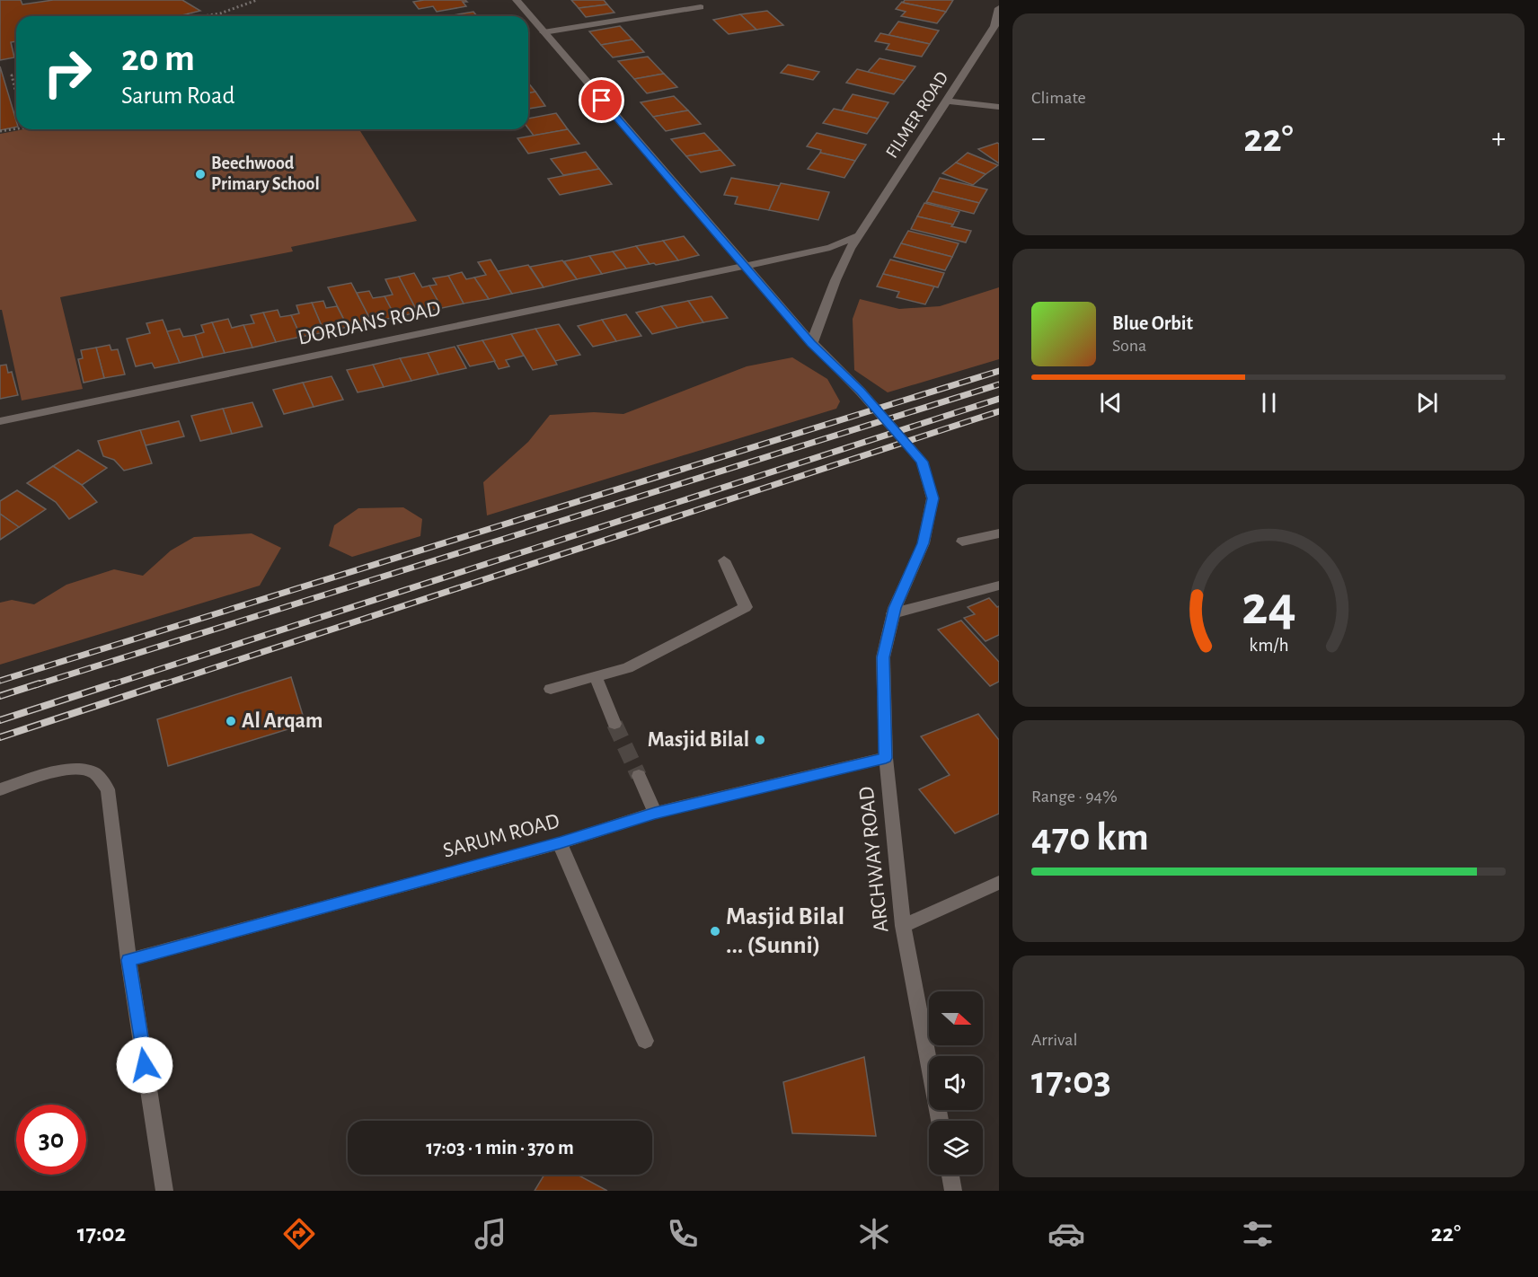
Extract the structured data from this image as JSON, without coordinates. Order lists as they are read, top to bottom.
{
  "streets": {
    "street": [
      "FILMER ROAD",
      "DORDANS ROAD",
      "SARUM ROAD",
      "ARCHWAY ROAD"
    ]
  },
  "crossings": [
    ["FILMER ROAD", "DORDANS ROAD"],
    ["FILMER ROAD", "ARCHWAY ROAD"],
    ["DORDANS ROAD", "ARCHWAY ROAD"],
    ["SARUM ROAD", "ARCHWAY ROAD"]
  ],
  "places": [
    "Beechwood Primary School",
    "Al Arqam",
    "Masjid Bilal",
    "Masjid Bilal ... (Sunni)"
  ],
  "north": "right",
  "page": {
    "tile": [
      "Climate",
      ["Range · 94%", "470 km"],
      ["Arrival", "17:03"]
    ],
    "turn": ["20 m", "Sarum Road"],
    "heat": ["−", "22°", "+"],
    "song": ["Blue Orbit", "Sona"],
    "limit": "30",
    "trip": "17:03 · 1 min · 370 m",
    "tabs": ["17:02", "22°"],
    "gauge": ["24", "km/h"]
  }
}
